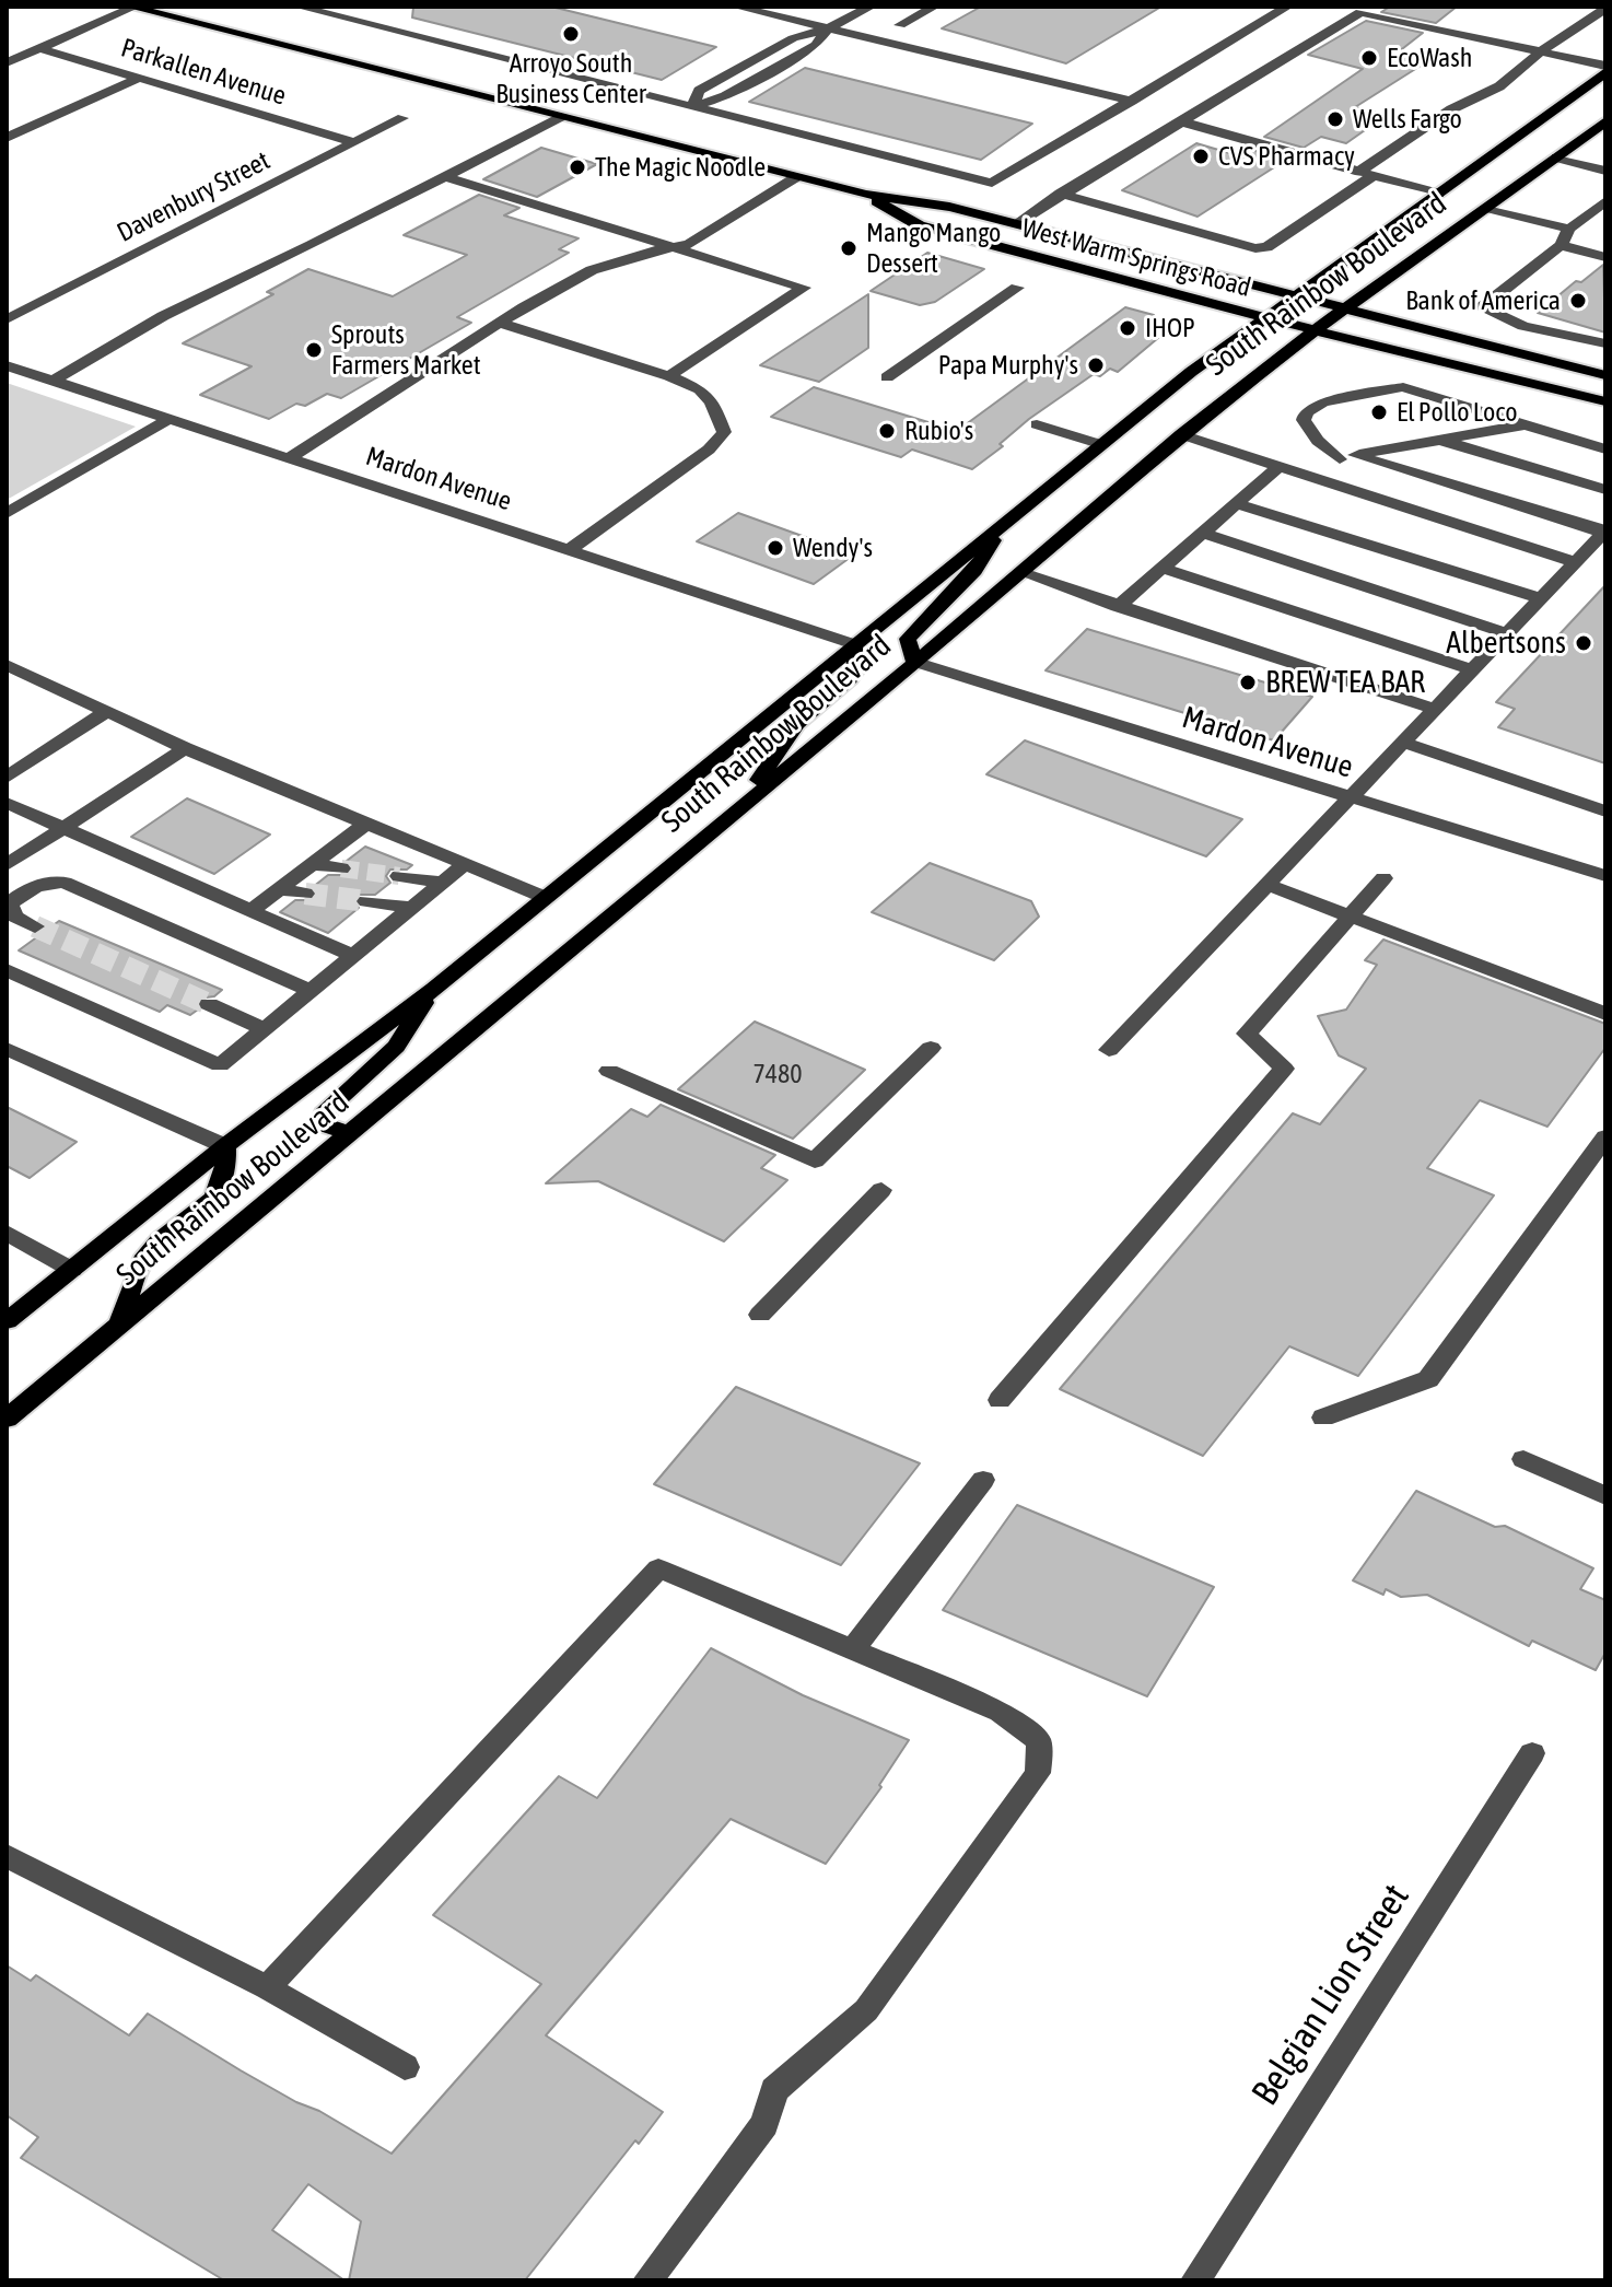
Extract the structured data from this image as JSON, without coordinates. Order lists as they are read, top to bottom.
{
  "streets": {
    "main road": ["West Warm Springs Road", "South Rainbow Boulevard"],
    "street": [
      "Parkallen Avenue",
      "Davenbury Street",
      "Mardon Avenue",
      "Belgian Lion Street"
    ]
  },
  "crossings": [
    ["Parkallen Avenue", "Davenbury Street"],
    ["West Warm Springs Road", "South Rainbow Boulevard"],
    ["South Rainbow Boulevard", "Mardon Avenue"]
  ],
  "places": [
    "Arroyo South Business Center",
    "EcoWash",
    "Wells Fargo",
    "CVS Pharmacy",
    "The Magic Noodle",
    "Mango Mango Dessert",
    "Bank of America",
    "IHOP",
    "Sprouts Farmers Market",
    "Papa Murphy's",
    "El Pollo Loco",
    "Rubio's",
    "Wendy's",
    "Albertsons",
    "BREW TEA BAR"
  ],
  "house_numbers": ["7480"]
}
